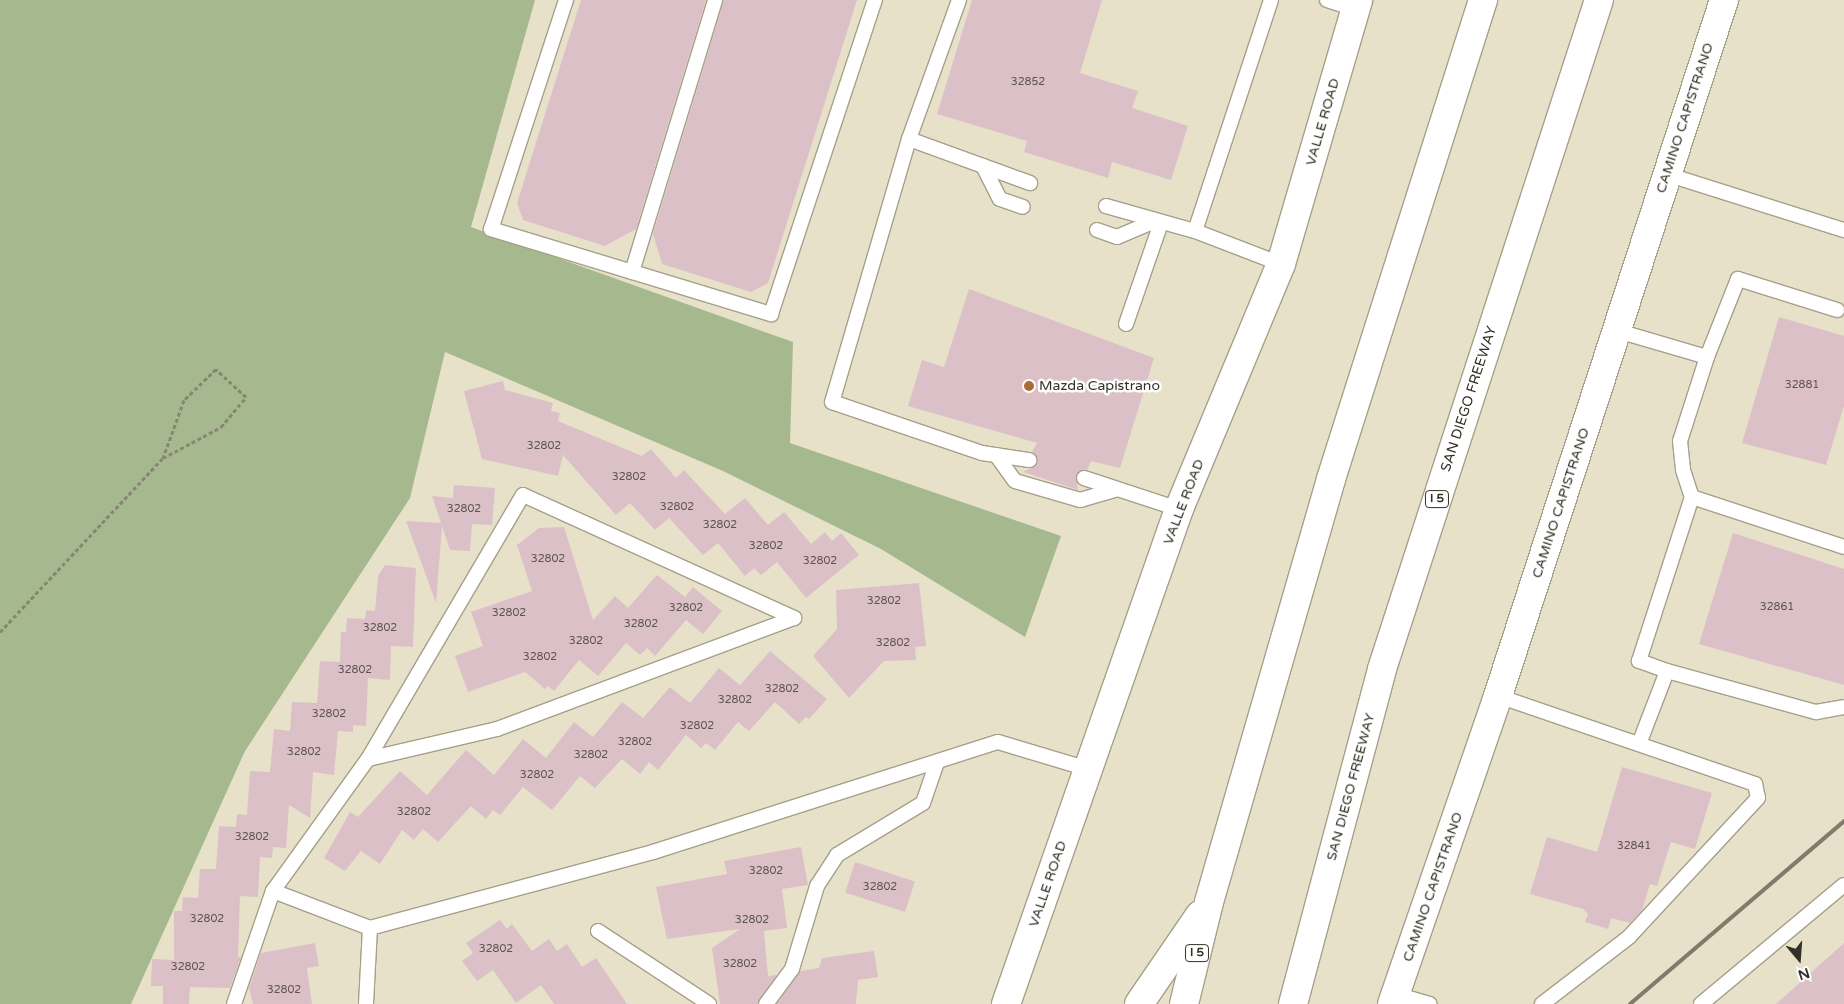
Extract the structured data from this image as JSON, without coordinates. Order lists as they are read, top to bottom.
{
  "streets": {
    "main road": [
      "CAMINO CAPISTRANO",
      "VALLE ROAD",
      "SAN DIEGO FREEWAY",
      "I 5"
    ]
  },
  "places": ["Mazda Capistrano"],
  "house_numbers": [
    "32852",
    "32881",
    "32802",
    "32802",
    "32802",
    "32802",
    "32802",
    "32802",
    "32802",
    "32802",
    "32802",
    "32861",
    "32802",
    "32802",
    "32802",
    "32802",
    "32802",
    "32802",
    "32802",
    "32802",
    "32802",
    "32802",
    "32802",
    "32802",
    "32802",
    "32802",
    "32802",
    "32802",
    "32802",
    "32802",
    "32841",
    "32802",
    "32802",
    "32802",
    "32802",
    "32802",
    "32802",
    "32802",
    "32802"
  ],
  "north": "bottom"
}
